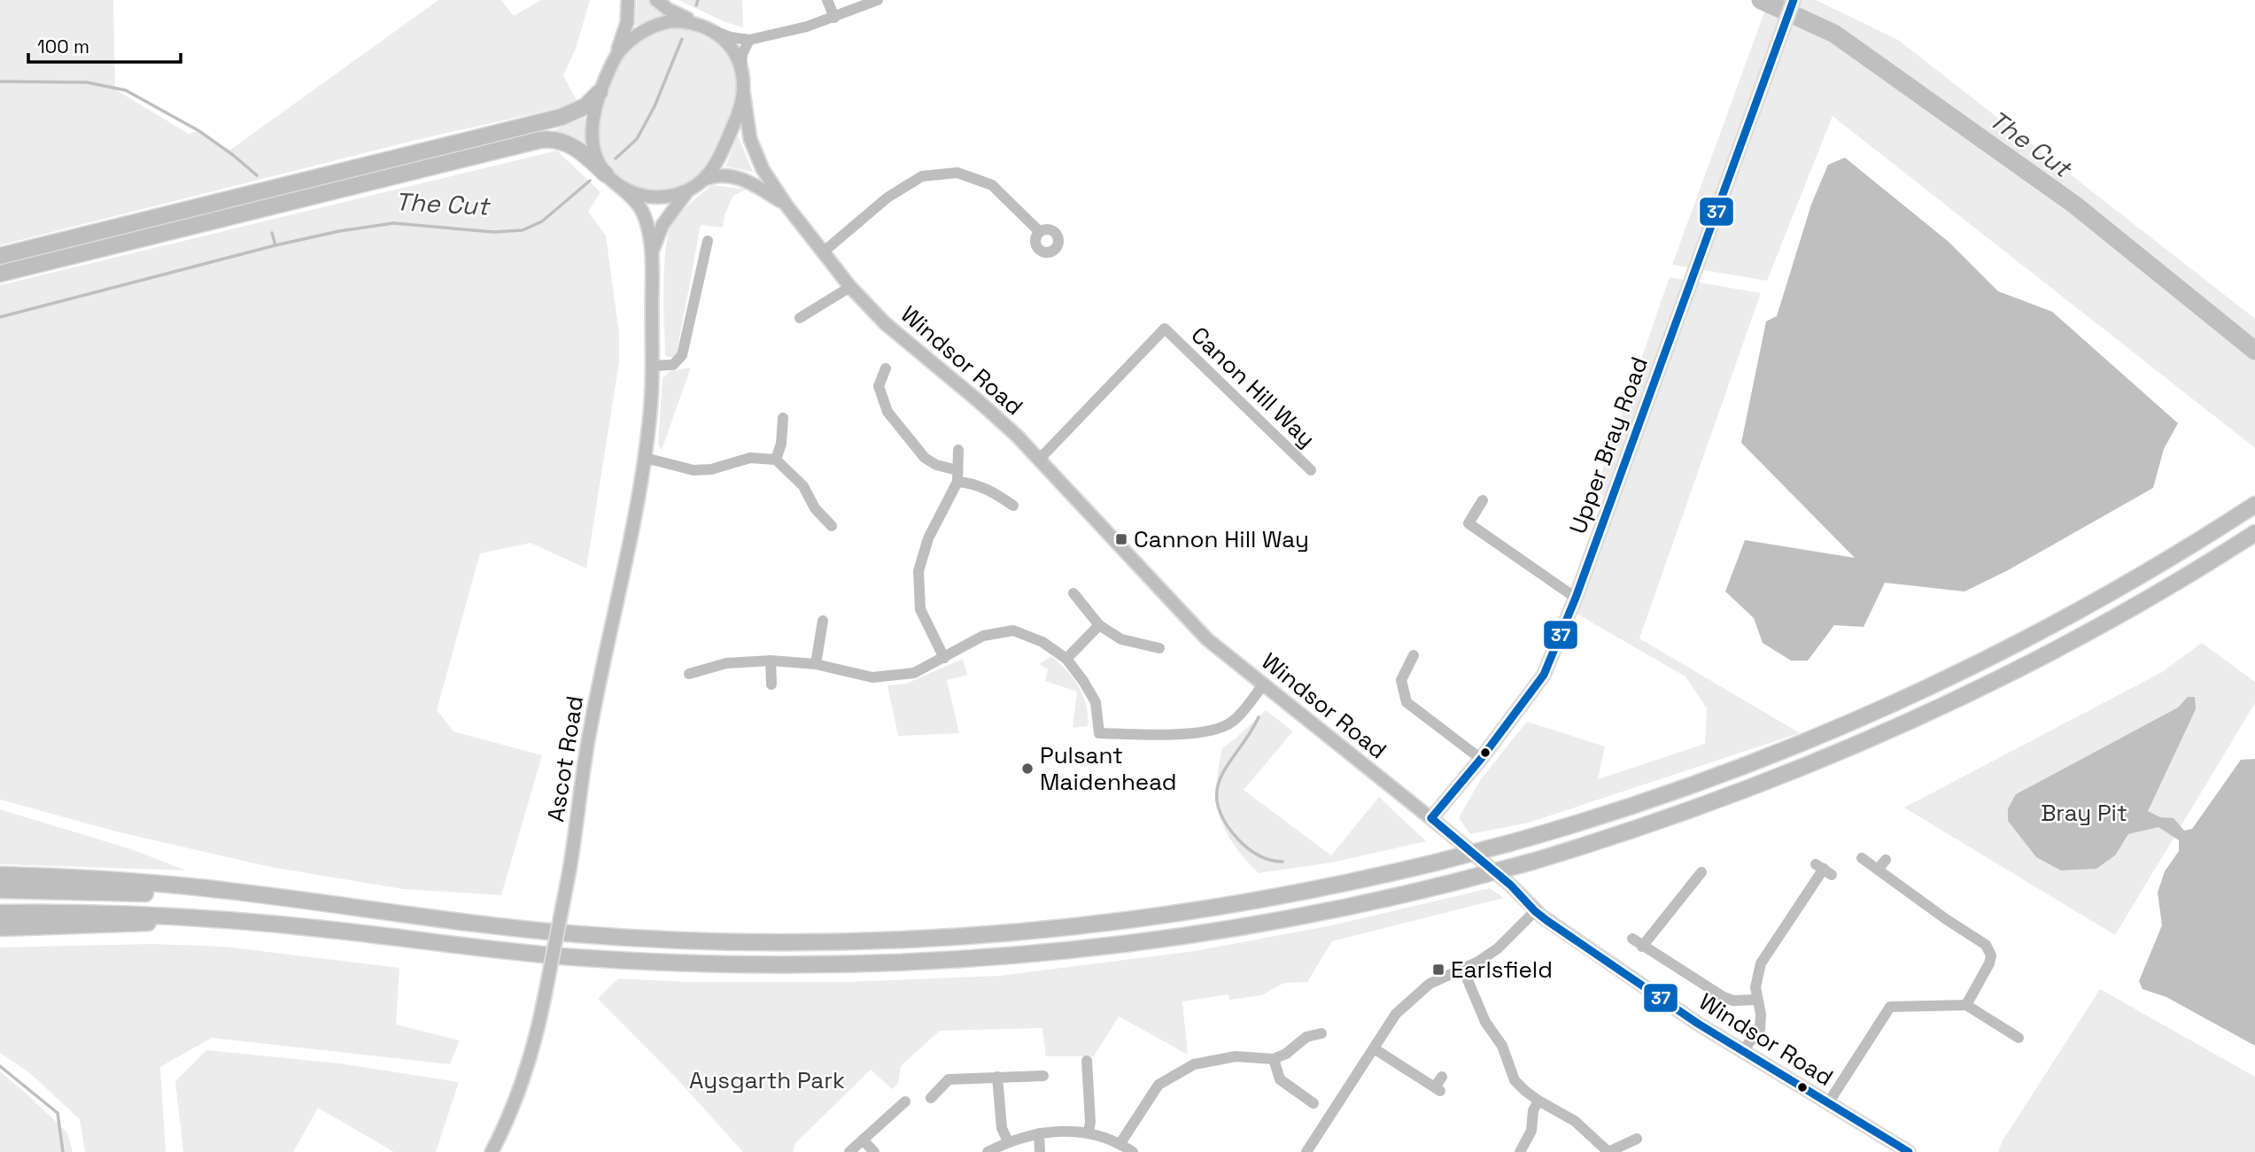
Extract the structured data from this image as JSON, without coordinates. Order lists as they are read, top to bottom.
{
  "streets": {
    "main road": ["Windsor Road", "Upper Bray Road", "Ascot Road"],
    "street": ["Canon Hill Way"]
  },
  "crossings": [
    ["Windsor Road", "Canon Hill Way"],
    ["Windsor Road", "Upper Bray Road"],
    ["Windsor Road", "Ascot Road"]
  ],
  "water": ["The Cut"],
  "parks": ["Bray Pit", "Aysgarth Park"],
  "places": {
    "transit": ["Cannon Hill Way", "Earlsfield"],
    "other": ["Pulsant Maidenhead"]
  },
  "lines": ["transit line 37"],
  "scale_bar": "100 m"
}
